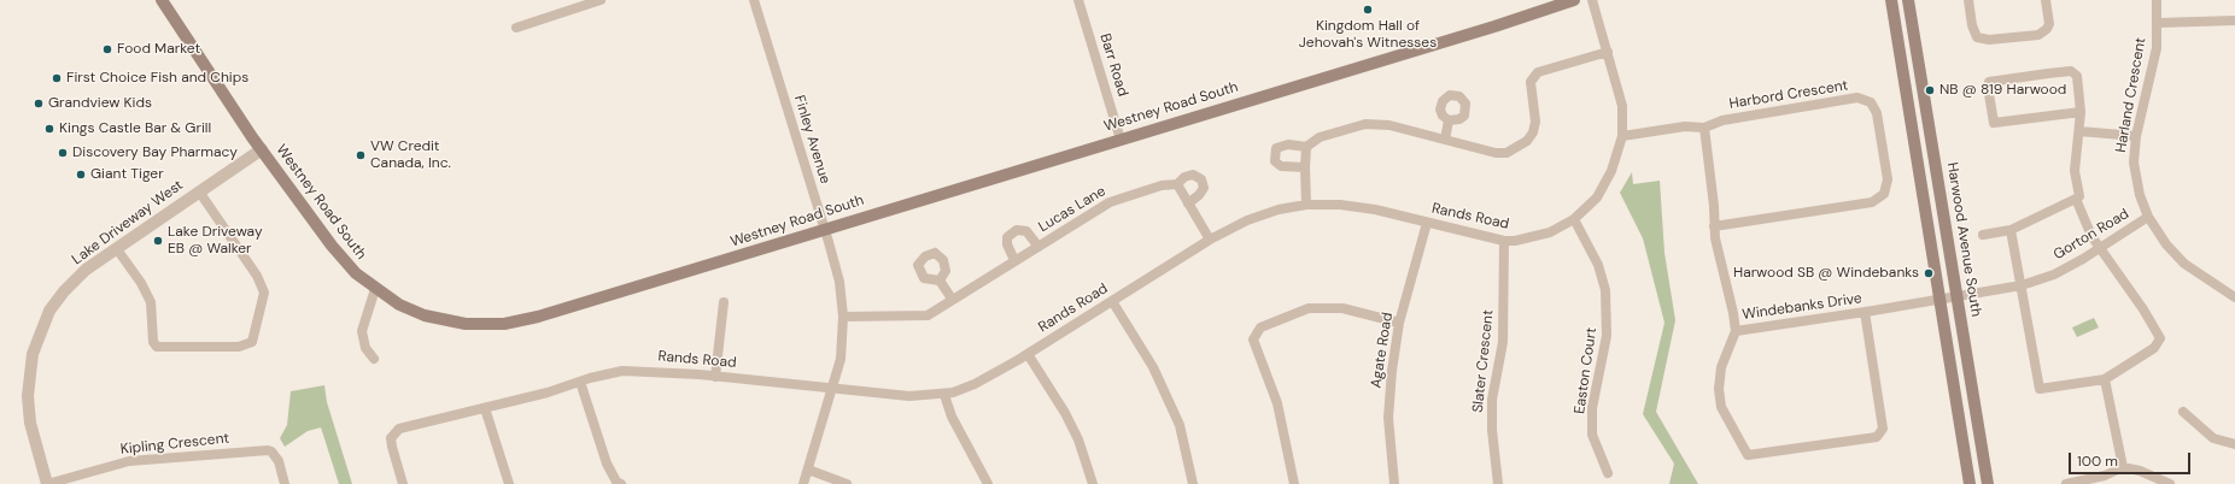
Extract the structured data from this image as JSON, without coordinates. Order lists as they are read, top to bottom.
{
  "streets": {
    "main road": ["Westney Road South", "Harwood Avenue South"],
    "street": [
      "Barr Road",
      "Harbord Crescent",
      "Harland Crescent",
      "Finley Avenue",
      "Lucas Lane",
      "Rands Road",
      "Lake Driveway West",
      "Gorton Road",
      "Windebanks Drive",
      "Agate Road",
      "Slater Crescent",
      "Easton Court",
      "Kipling Crescent"
    ]
  },
  "crossings": [
    ["Barr Road", "Westney Road South"],
    ["Harbord Crescent", "Windebanks Drive"],
    ["Harland Crescent", "Gorton Road"],
    ["Westney Road South", "Finley Avenue"],
    ["Westney Road South", "Lake Driveway West"],
    ["Finley Avenue", "Lucas Lane"],
    ["Finley Avenue", "Rands Road"],
    ["Rands Road", "Agate Road"],
    ["Rands Road", "Slater Crescent"],
    ["Rands Road", "Easton Court"],
    ["Lake Driveway West", "Kipling Crescent"],
    ["Gorton Road", "Harwood Avenue South"],
    ["Gorton Road", "Windebanks Drive"],
    ["Harwood Avenue South", "Windebanks Drive"]
  ],
  "places": [
    "Kingdom Hall of Jehovah's Witnesses",
    "Food Market",
    "First Choice Fish and Chips",
    "NB @ 819 Harwood",
    "Grandview Kids",
    "Kings Castle Bar & Grill",
    "Discovery Bay Pharmacy",
    "VW Credit Canada, Inc.",
    "Giant Tiger",
    "Lake Driveway EB @ Walker",
    "Harwood SB @ Windebanks"
  ],
  "scale_bar": "100 m"
}
